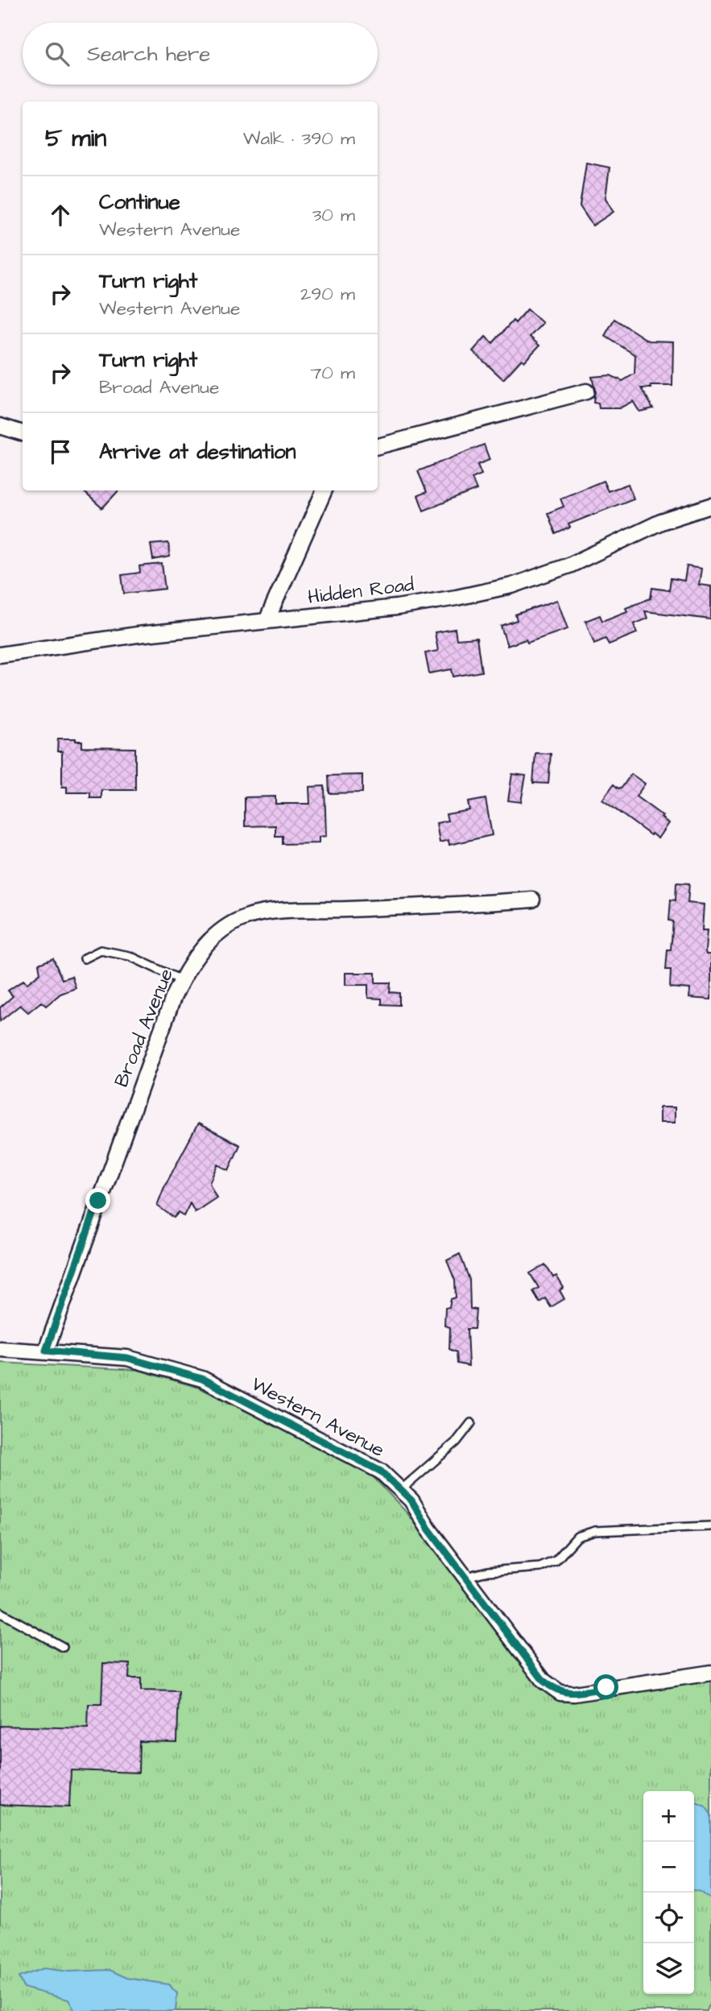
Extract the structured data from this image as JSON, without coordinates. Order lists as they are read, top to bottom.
{
  "streets": {
    "street": ["Hidden Road", "Broad Avenue", "Western Avenue"]
  },
  "crossings": [
    ["Broad Avenue", "Western Avenue"]
  ],
  "page": {
    "search": "Search here",
    "heading": ["5 min", "Walk · 390 m"],
    "list": [
      ["Continue", "Western Avenue", "30 m"],
      ["Turn right", "Western Avenue", "290 m"],
      ["Turn right", "Broad Avenue", "70 m"],
      "Arrive at destination"
    ],
    "map_buttons": ["+", "−"]
  }
}
